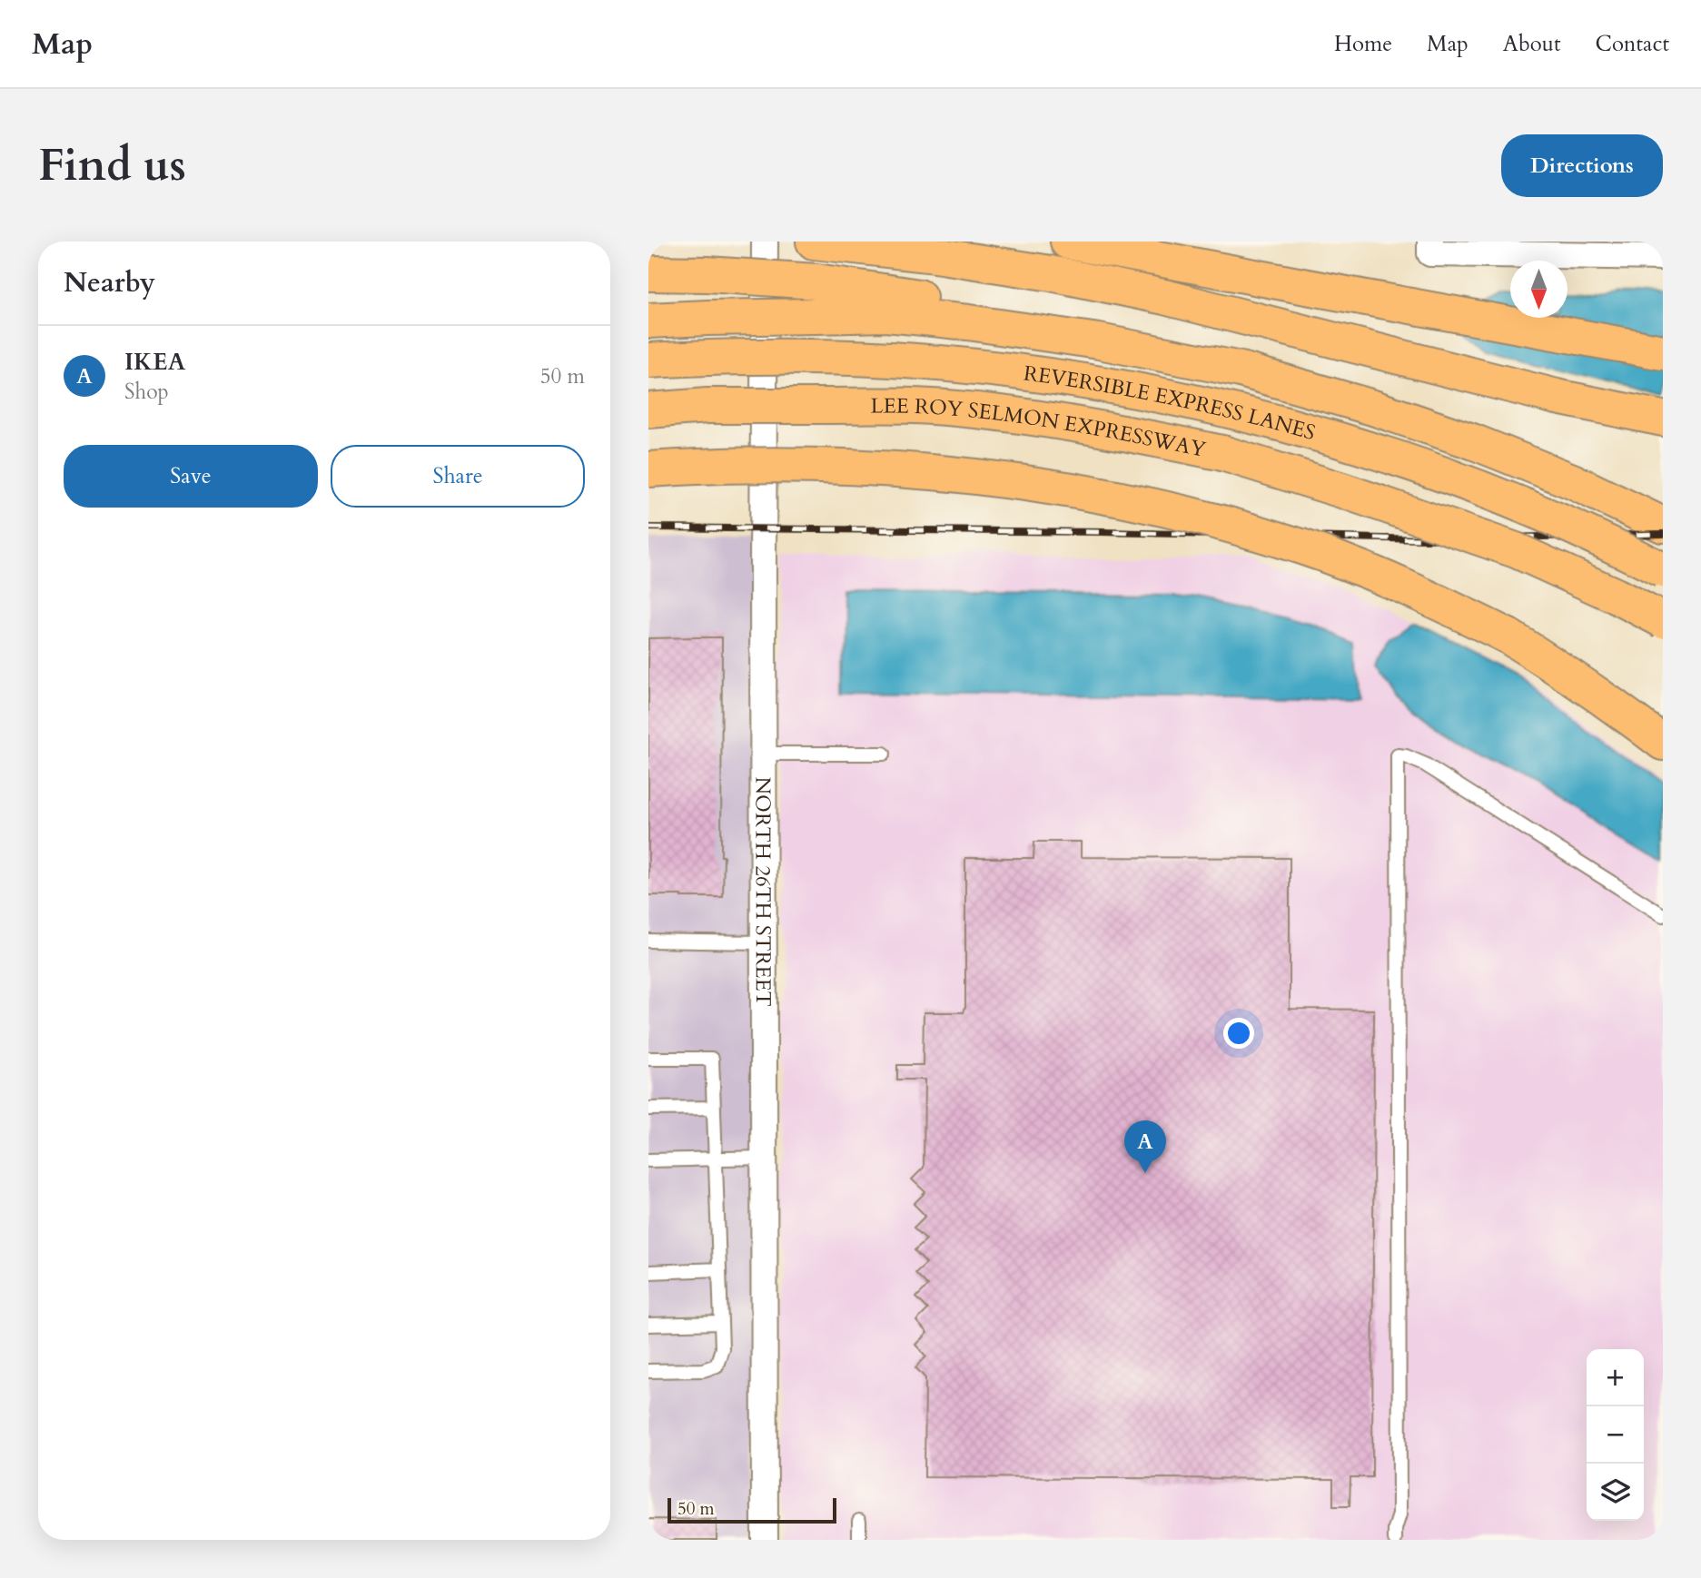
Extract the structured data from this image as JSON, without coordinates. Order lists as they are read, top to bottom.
{
  "streets": {
    "highway": ["REVERSIBLE EXPRESS LANES", "LEE ROY SELMON EXPRESSWAY"],
    "street": ["NORTH 26TH STREET"]
  },
  "scale_bar": "50 m",
  "north": "bottom",
  "page": {
    "header": "Map",
    "nav": [
      "Home",
      "Map",
      "About",
      "Contact"
    ],
    "buttons": [
      "Directions",
      ["Save", "Share"]
    ],
    "title": "Find us",
    "heading": "Nearby",
    "list": [
      {
        "mark": "A",
        "name": "IKEA",
        "note": "Shop",
        "value": "50 m"
      }
    ],
    "pins": "A",
    "map_buttons": ["+", "−"],
    "scale": "50 m"
  }
}
